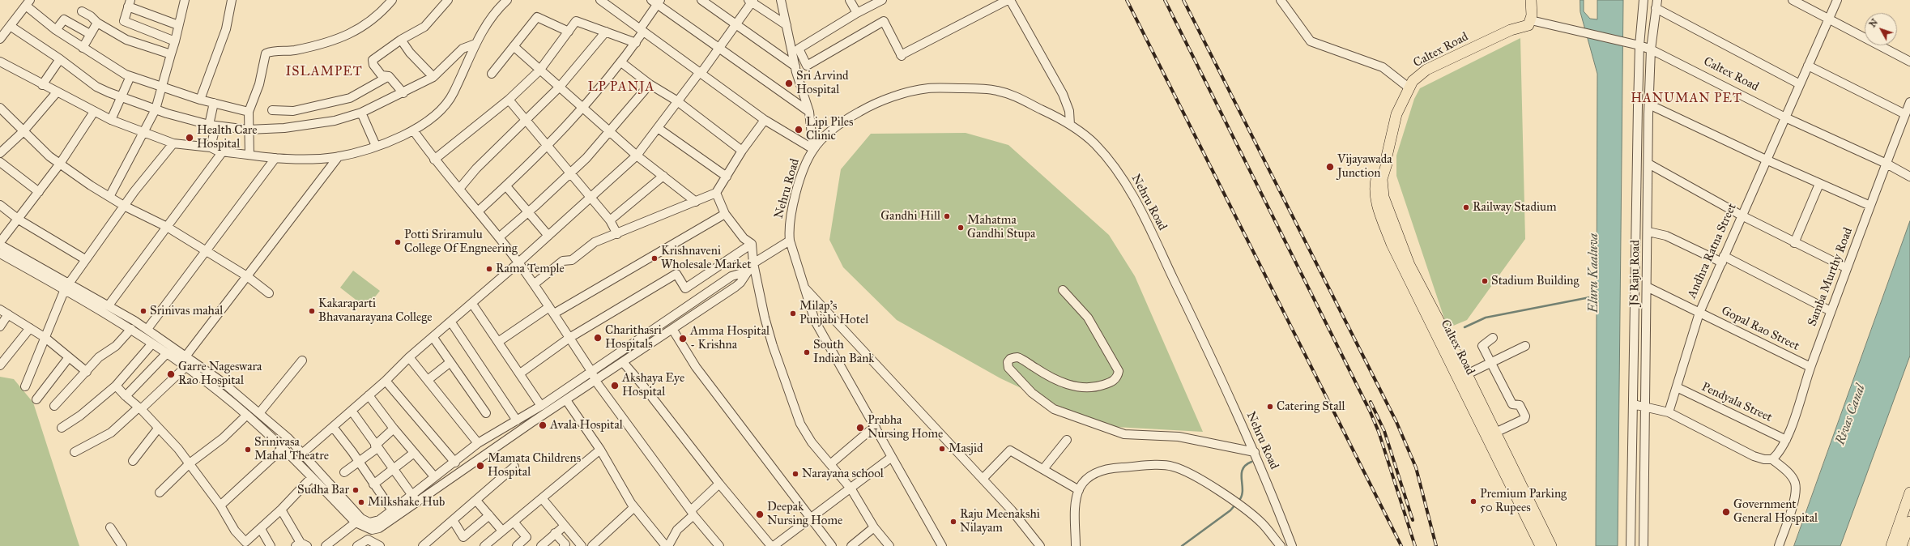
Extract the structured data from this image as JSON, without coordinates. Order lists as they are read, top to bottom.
{
  "streets": {
    "main road": ["Caltex Road"],
    "street": [
      "Nehru Road",
      "Andhra Ratna Street",
      "JS Raju Road",
      "Samba Murthy Road",
      "Gopal Rao Street",
      "Pendyala Street"
    ]
  },
  "crossings": [
    ["Caltex Road", "Andhra Ratna Street"],
    ["Caltex Road", "JS Raju Road"],
    ["Caltex Road", "Samba Murthy Road"],
    ["Andhra Ratna Street", "Gopal Rao Street"],
    ["Andhra Ratna Street", "Pendyala Street"],
    ["JS Raju Road", "Gopal Rao Street"],
    ["Samba Murthy Road", "Gopal Rao Street"],
    ["Samba Murthy Road", "Pendyala Street"]
  ],
  "districts": ["ISLAMPET", "LP PANJA", "HANUMAN PET"],
  "water": ["Eluru Kaaluva", "Rivas Canal"],
  "places": [
    "Sri Arvind Hospital",
    "Lipi Piles Clinic",
    "Health Care Hospital",
    "Vijayawada Junction",
    "Railway Stadium",
    "Gandhi Hill",
    "Mahatma Gandhi Stupa",
    "Potti Sriramulu College Of Engneering",
    "Krishnaveni Wholesale Market",
    "Rama Temple",
    "Stadium Building",
    "Srinivas mahal",
    "Kakaraparti Bhavanarayana College",
    "Milap's Punjabi Hotel",
    "Charithasri Hospitals",
    "Amma Hospital - Krishna",
    "South Indian Bank",
    "Garre Nageswara Rao Hospital",
    "Akshaya Eye Hospital",
    "Catering Stall",
    "Avala Hospital",
    "Prabha Nursing Home",
    "Masjid",
    "Srinivasa Mahal Theatre",
    "Mamata Childrens Hospital",
    "Narayana school",
    "Sudha Bar",
    "Premium Parking 50 Rupees",
    "Milkshake Hub",
    "Government General Hospital",
    "Deepak Nursing Home",
    "Raju Meenakshi Nilayam"
  ],
  "north": "top left"
}
